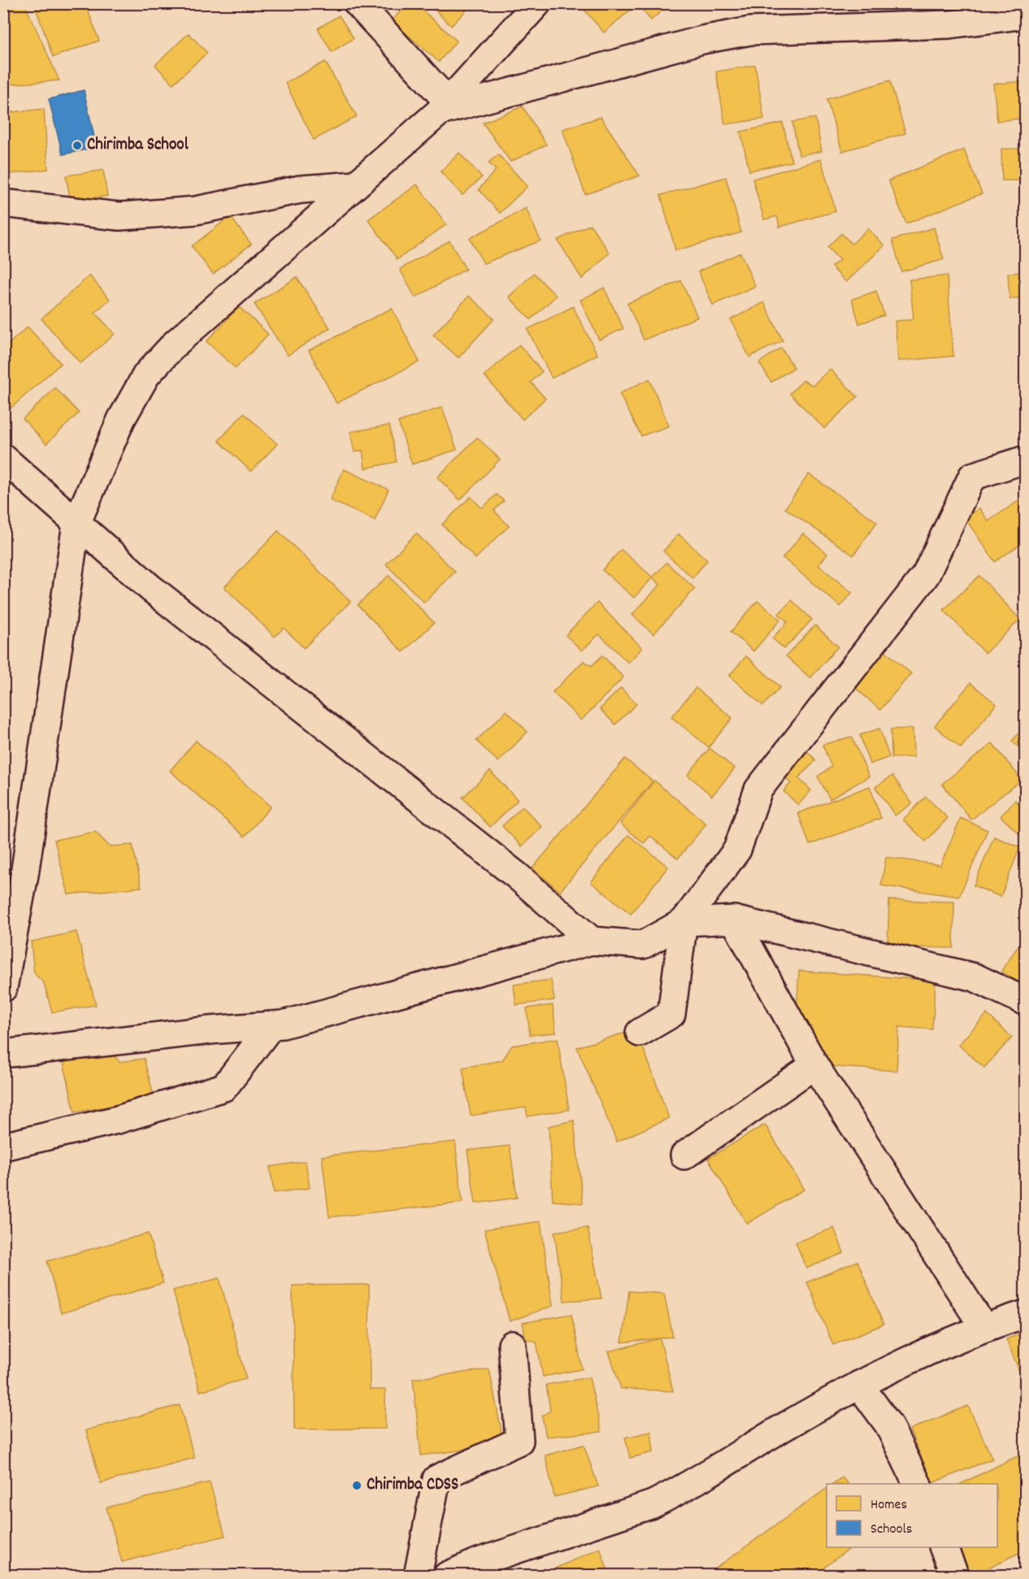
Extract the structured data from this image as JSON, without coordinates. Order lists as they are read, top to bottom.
{
  "places": ["Chirimba School", "Chirimba CDSS"],
  "legend": ["Homes", "Schools"]
}
